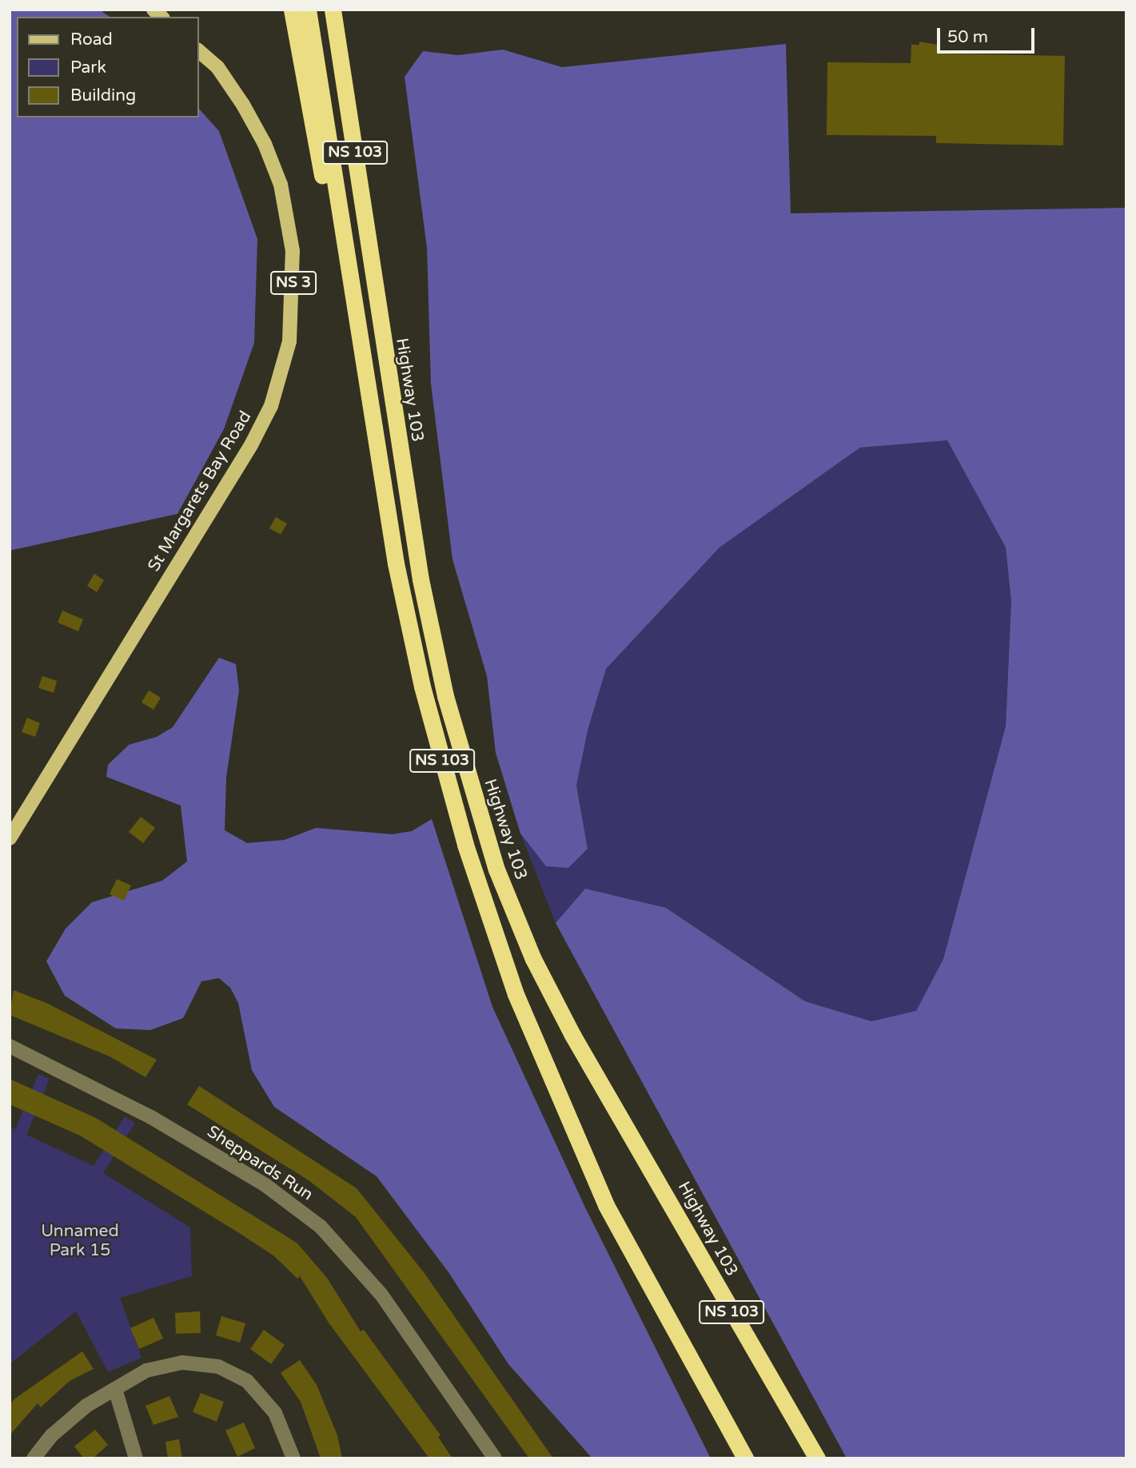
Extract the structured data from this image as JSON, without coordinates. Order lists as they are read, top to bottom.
{
  "streets": {
    "highway": ["NS 103", "Highway 103"],
    "main road": ["NS 3", "St Margarets Bay Road"],
    "street": ["Sheppards Run"]
  },
  "parks": ["Unnamed Park 15"],
  "legend": ["Road", "Park", "Building"],
  "scale_bar": "50 m"
}
